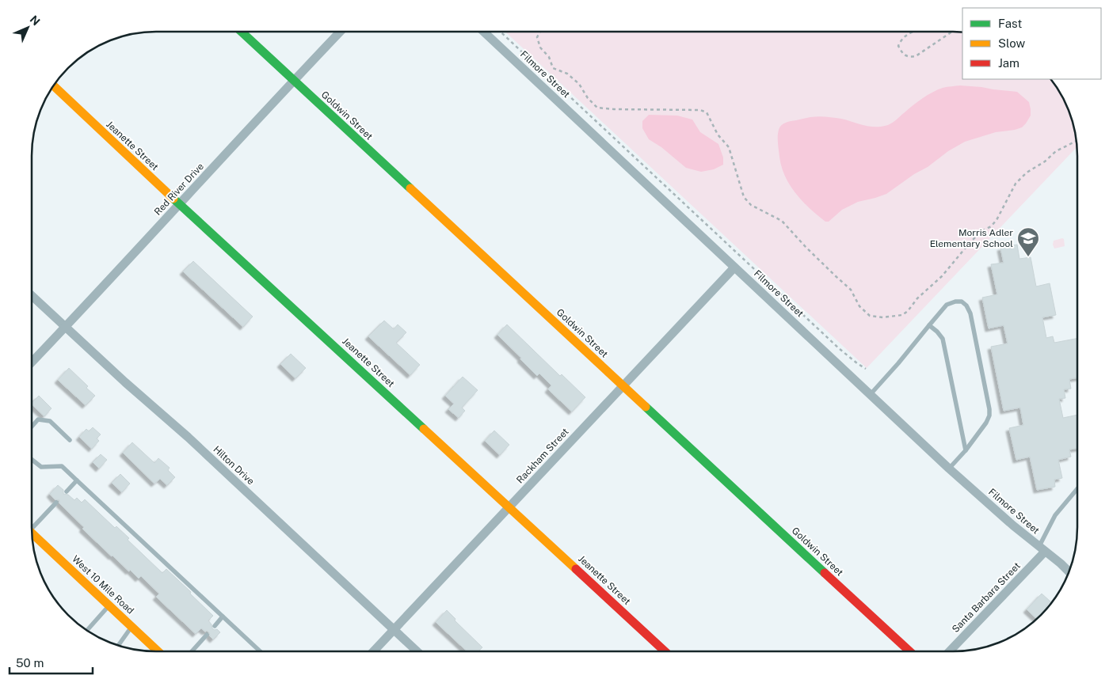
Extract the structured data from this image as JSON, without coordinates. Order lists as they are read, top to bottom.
{
  "streets": {
    "street": [
      "Filmore Street",
      "Goldwin Street",
      "Jeanette Street",
      "Red River Drive",
      "Rackham Street",
      "Hilton Drive",
      "West 10 Mile Road",
      "Santa Barbara Street"
    ]
  },
  "crossings": [
    ["Filmore Street", "Rackham Street"],
    ["Filmore Street", "Santa Barbara Street"],
    ["Goldwin Street", "Red River Drive"],
    ["Goldwin Street", "Rackham Street"],
    ["Jeanette Street", "Red River Drive"],
    ["Jeanette Street", "Rackham Street"],
    ["Red River Drive", "Hilton Drive"],
    ["Rackham Street", "Hilton Drive"]
  ],
  "places": {
    "school or university": ["Morris Adler Elementary School"]
  },
  "legend": ["Fast", "Slow", "Jam"],
  "scale_bar": "50 m",
  "north": "top right"
}
